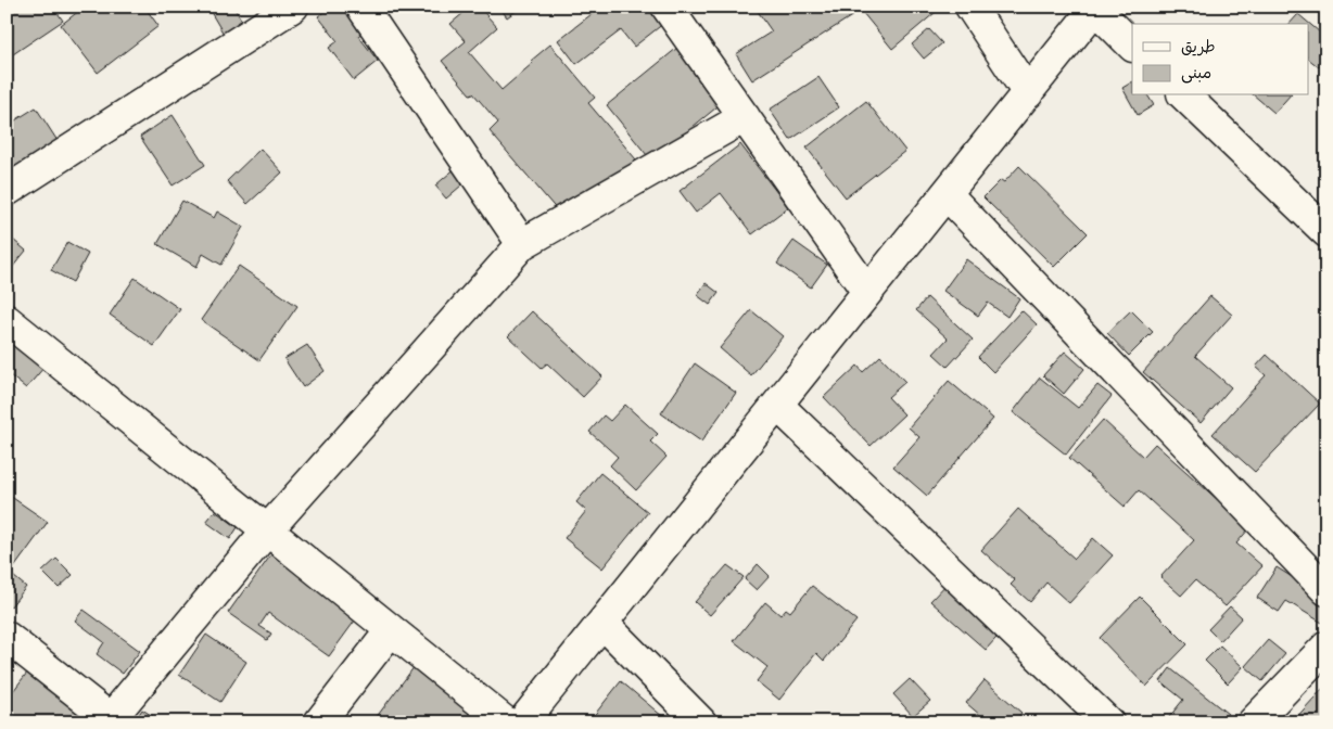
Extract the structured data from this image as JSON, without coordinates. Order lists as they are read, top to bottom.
{
  "legend": ["طريق", "مبنى"]
}
